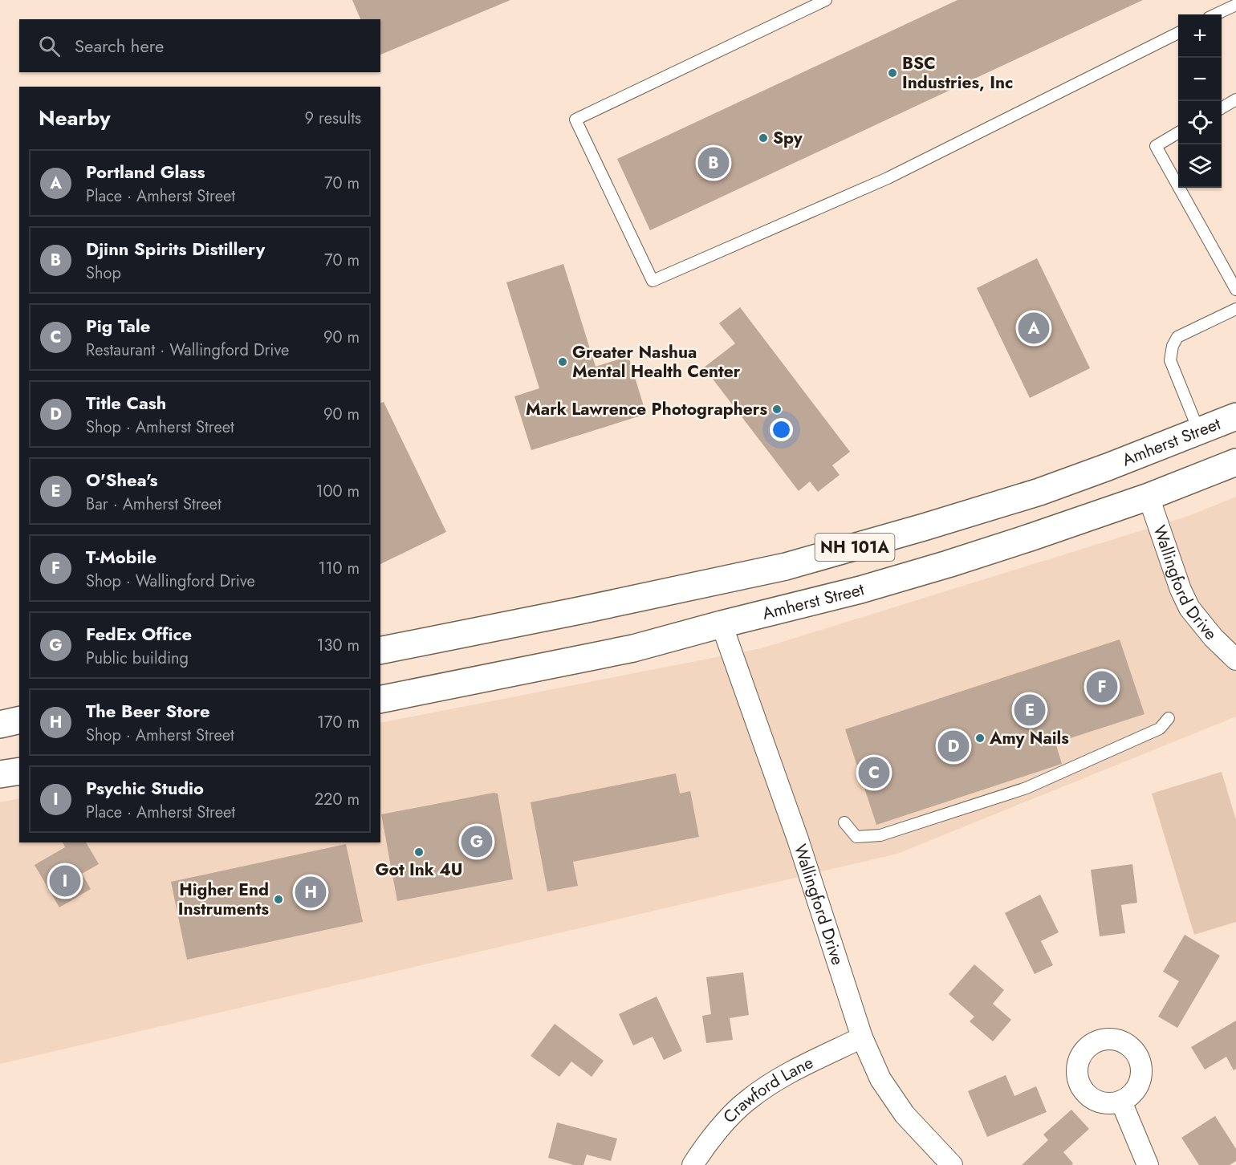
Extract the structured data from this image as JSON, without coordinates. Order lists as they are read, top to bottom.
{
  "streets": {
    "highway": ["Amherst Street", "NH 101A"],
    "street": ["Wallingford Drive", "Crawford Lane"]
  },
  "crossings": [
    ["Amherst Street", "Wallingford Drive"],
    ["Wallingford Drive", "Crawford Lane"]
  ],
  "places": [
    "BSC Industries, Inc",
    "Spy",
    "Greater Nashua Mental Health Center",
    "Mark Lawrence Photographers",
    "Amy Nails",
    "Got Ink 4U",
    "Higher End Instruments"
  ],
  "page": {
    "map_buttons": ["+", "−"],
    "search": "Search here",
    "heading": ["Nearby", "9 results"],
    "pins": [
      "B",
      "A",
      "F",
      "E",
      "D",
      "C",
      "G",
      "I",
      "H"
    ],
    "list": [
      {
        "mark": "A",
        "name": "Portland Glass",
        "note": "Place · Amherst Street",
        "value": "70 m"
      },
      {
        "mark": "B",
        "name": "Djinn Spirits Distillery",
        "note": "Shop",
        "value": "70 m"
      },
      {
        "mark": "C",
        "name": "Pig Tale",
        "note": "Restaurant · Wallingford Drive",
        "value": "90 m"
      },
      {
        "mark": "D",
        "name": "Title Cash",
        "note": "Shop · Amherst Street",
        "value": "90 m"
      },
      {
        "mark": "E",
        "name": "O'Shea's",
        "note": "Bar · Amherst Street",
        "value": "100 m"
      },
      {
        "mark": "F",
        "name": "T-Mobile",
        "note": "Shop · Wallingford Drive",
        "value": "110 m"
      },
      {
        "mark": "G",
        "name": "FedEx Office",
        "note": "Public building",
        "value": "130 m"
      },
      {
        "mark": "H",
        "name": "The Beer Store",
        "note": "Shop · Amherst Street",
        "value": "170 m"
      },
      {
        "mark": "I",
        "name": "Psychic Studio",
        "note": "Place · Amherst Street",
        "value": "220 m"
      }
    ]
  }
}
